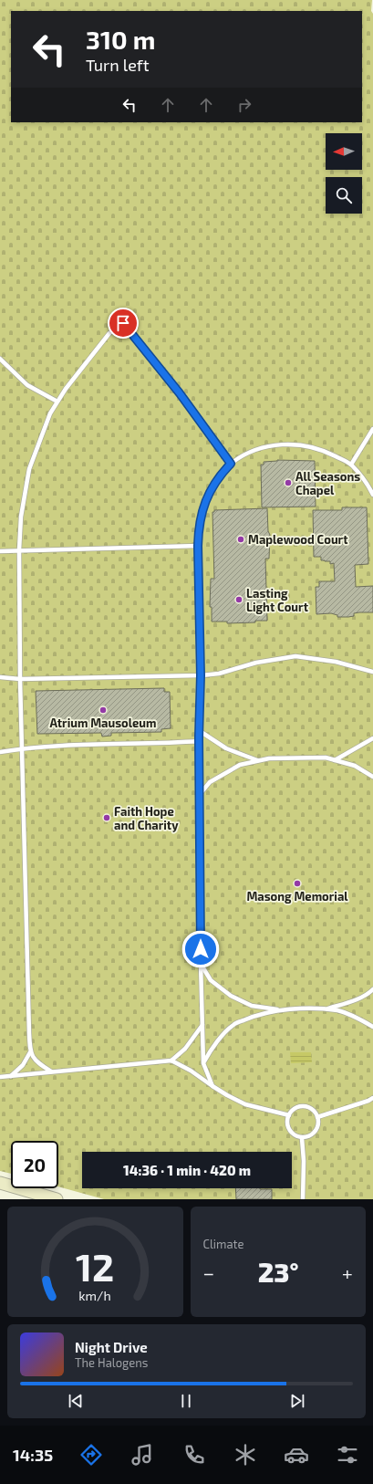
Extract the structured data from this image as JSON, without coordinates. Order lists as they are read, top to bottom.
{
  "places": [
    "All Seasons Chapel",
    "Maplewood Court",
    "Lasting Light Court",
    "Atrium Mausoleum",
    "Faith Hope and Charity",
    "Masong Memorial"
  ],
  "north": "left",
  "page": {
    "turn": ["310 m", "Turn left"],
    "limit": "20",
    "trip": "14:36 · 1 min · 420 m",
    "tile": "Climate",
    "heat": ["−", "23°", "+"],
    "song": ["Night Drive", "The Halogens"],
    "tabs": "14:35",
    "gauge": ["12", "km/h"]
  }
}
